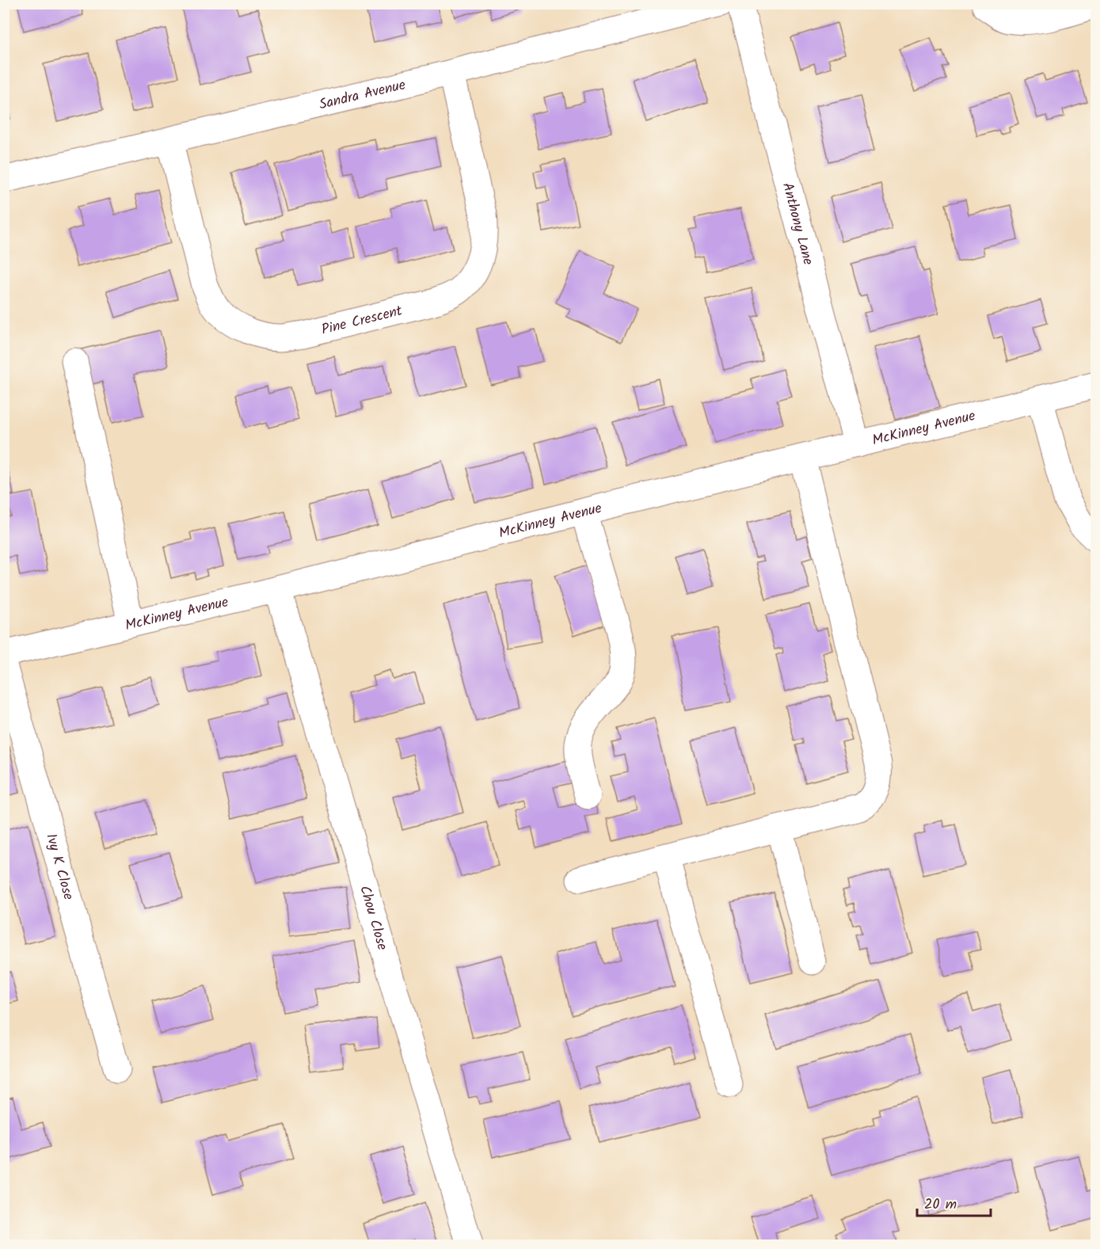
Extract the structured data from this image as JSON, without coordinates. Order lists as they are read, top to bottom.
{
  "streets": {
    "street": [
      "Sandra Avenue",
      "Anthony Lane",
      "Pine Crescent",
      "McKinney Avenue",
      "Ivy K Close",
      "Chou Close"
    ]
  },
  "crossings": [
    ["Sandra Avenue", "Pine Crescent"],
    ["Anthony Lane", "McKinney Avenue"],
    ["McKinney Avenue", "Chou Close"]
  ],
  "scale_bar": "20 m"
}
